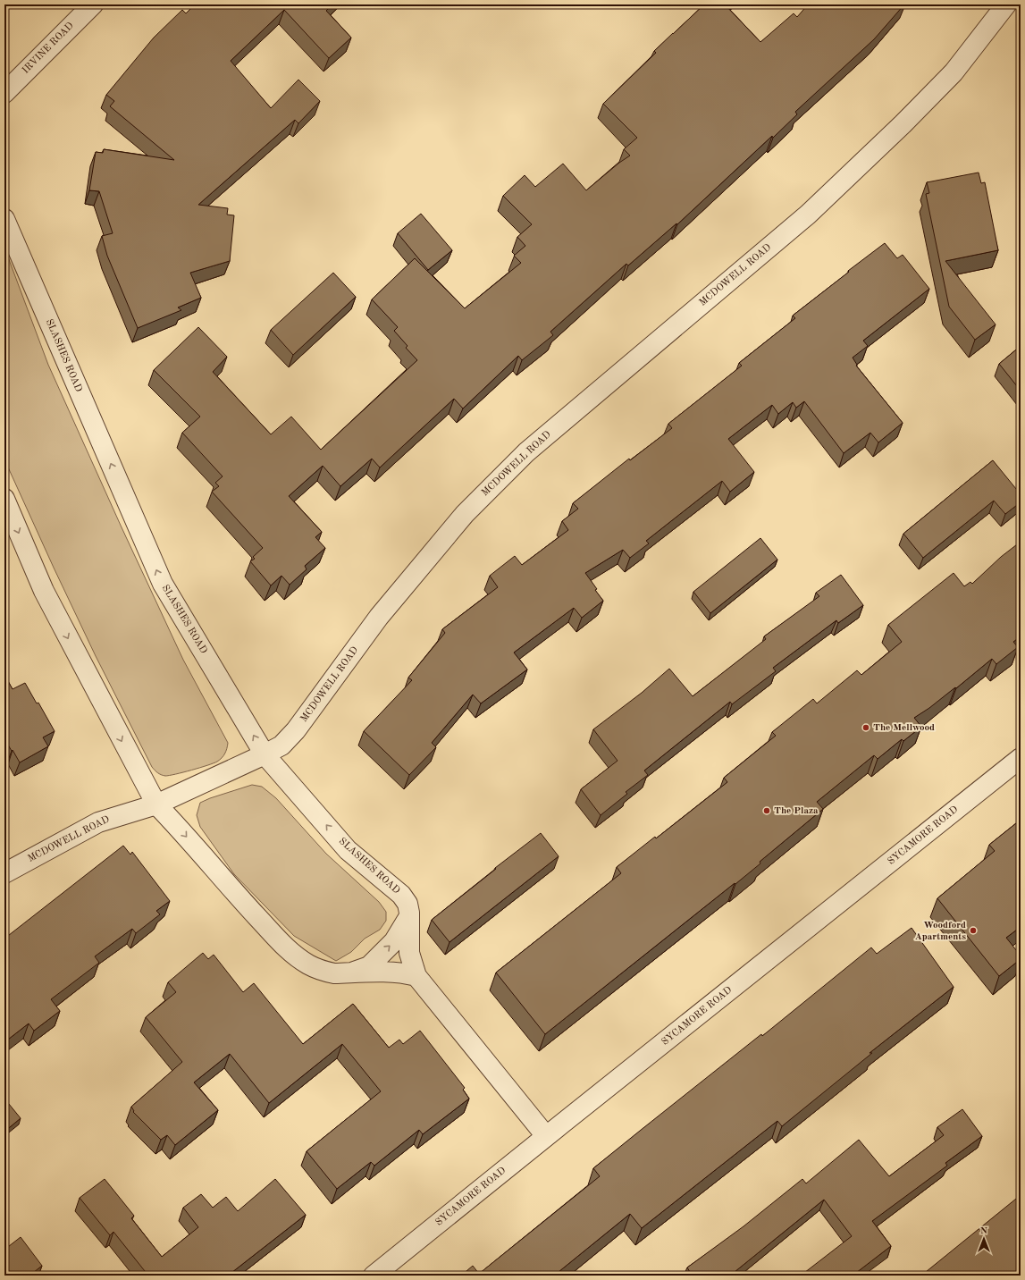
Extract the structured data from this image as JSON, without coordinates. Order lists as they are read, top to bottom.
{
  "streets": {
    "street": [
      "IRVINE ROAD",
      "MCDOWELL ROAD",
      "SLASHES ROAD",
      "SYCAMORE ROAD"
    ]
  },
  "crossings": [
    ["MCDOWELL ROAD", "SLASHES ROAD"],
    ["SLASHES ROAD", "SYCAMORE ROAD"]
  ],
  "places": ["The Mellwood", "The Plaza", "Woodford Apartments"],
  "north": "top"
}
